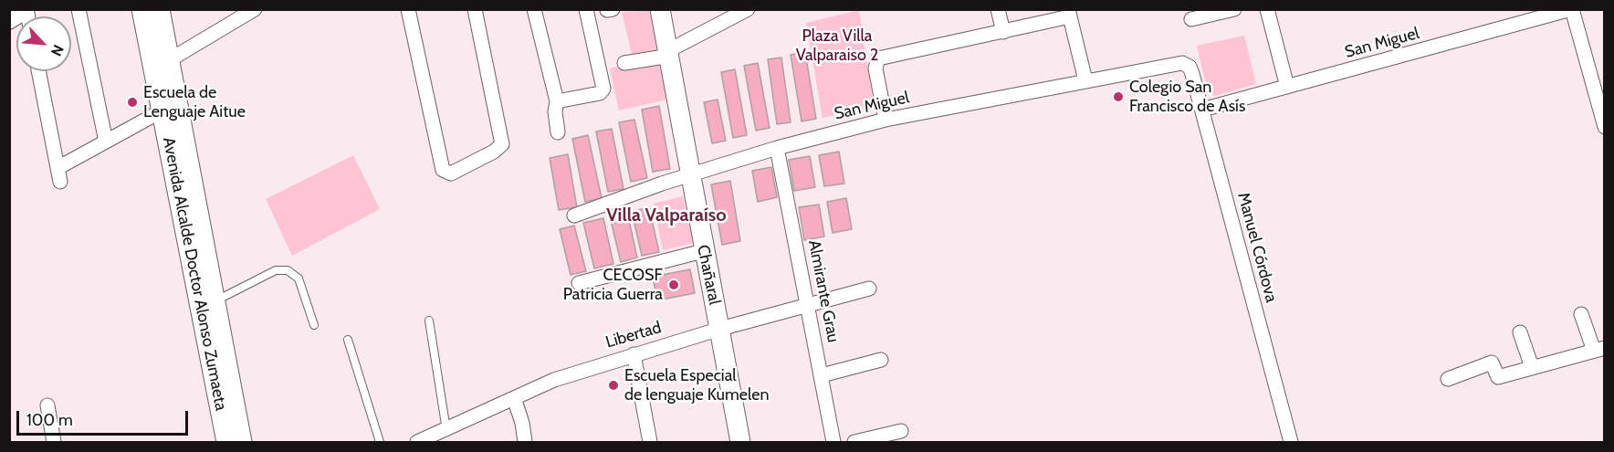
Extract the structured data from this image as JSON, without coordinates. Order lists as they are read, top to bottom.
{
  "streets": {
    "street": [
      "San Miguel",
      "Manuel Córdova",
      "Avenida Alcalde Doctor Alonso Zumaeta",
      "Chañaral",
      "Almirante Grau",
      "Libertad"
    ]
  },
  "crossings": [
    ["San Miguel", "Manuel Córdova"],
    ["San Miguel", "Chañaral"],
    ["San Miguel", "Almirante Grau"],
    ["Chañaral", "Libertad"],
    ["Almirante Grau", "Libertad"]
  ],
  "districts": ["Villa Valparaíso"],
  "parks": ["Plaza Villa Valparaiso 2"],
  "places": [
    "Colegio San Francisco de Asís",
    "Escuela de Lenguaje Aitue",
    "CECOSF Patricia Guerra",
    "Escuela Especial de lenguaje Kumelen"
  ],
  "scale_bar": "100 m",
  "north": "bottom right"
}
